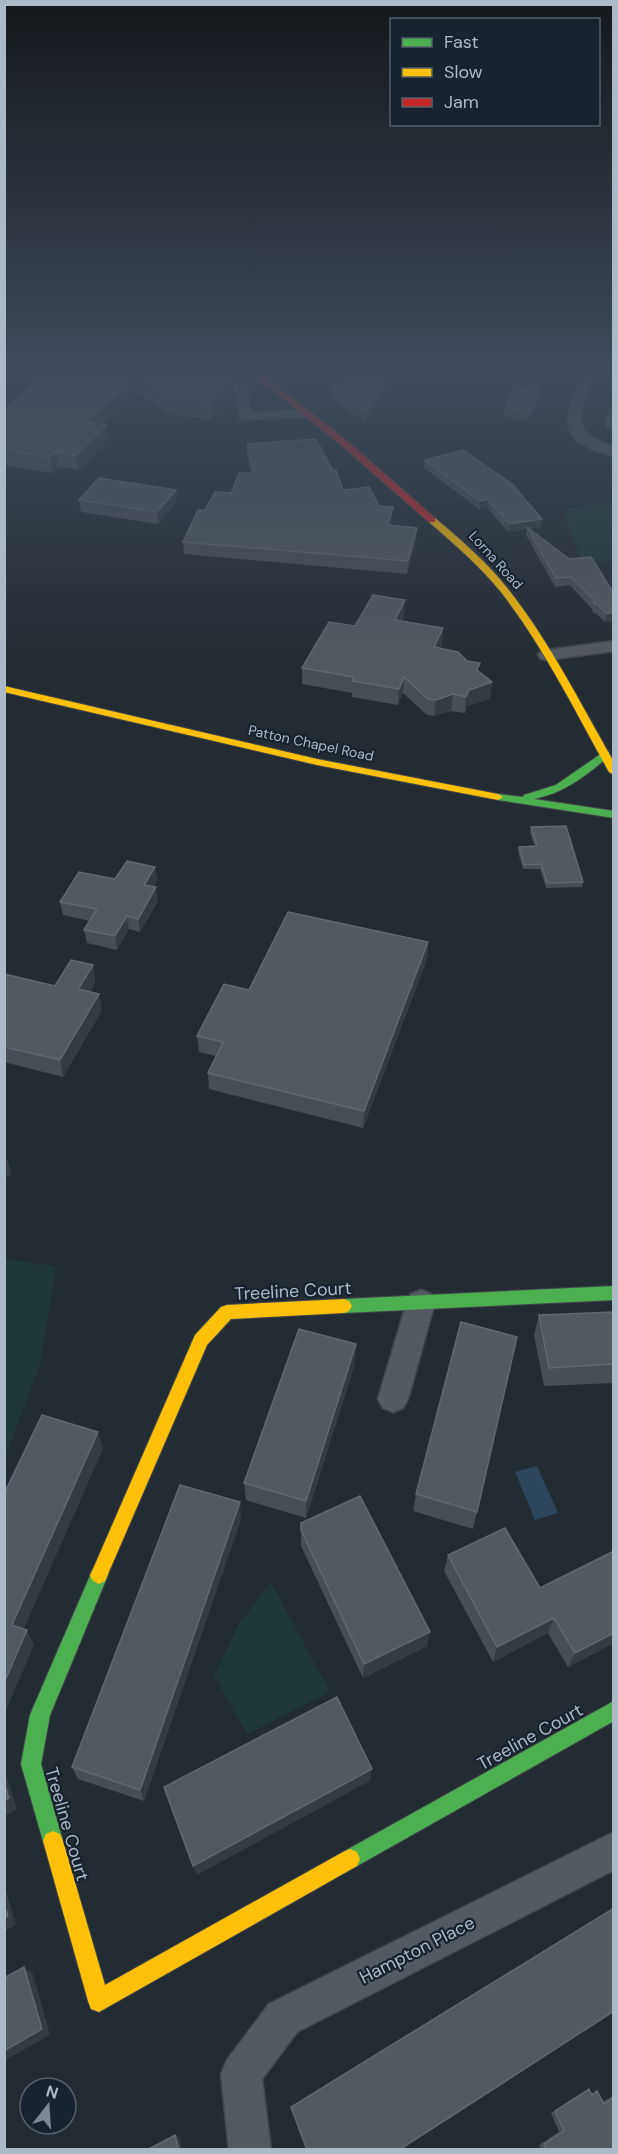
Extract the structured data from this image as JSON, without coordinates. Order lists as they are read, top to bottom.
{
  "streets": {
    "street": [
      "Lorna Road",
      "Patton Chapel Road",
      "Treeline Court",
      "Hampton Place"
    ]
  },
  "legend": ["Fast", "Slow", "Jam"],
  "north": "top"
}
